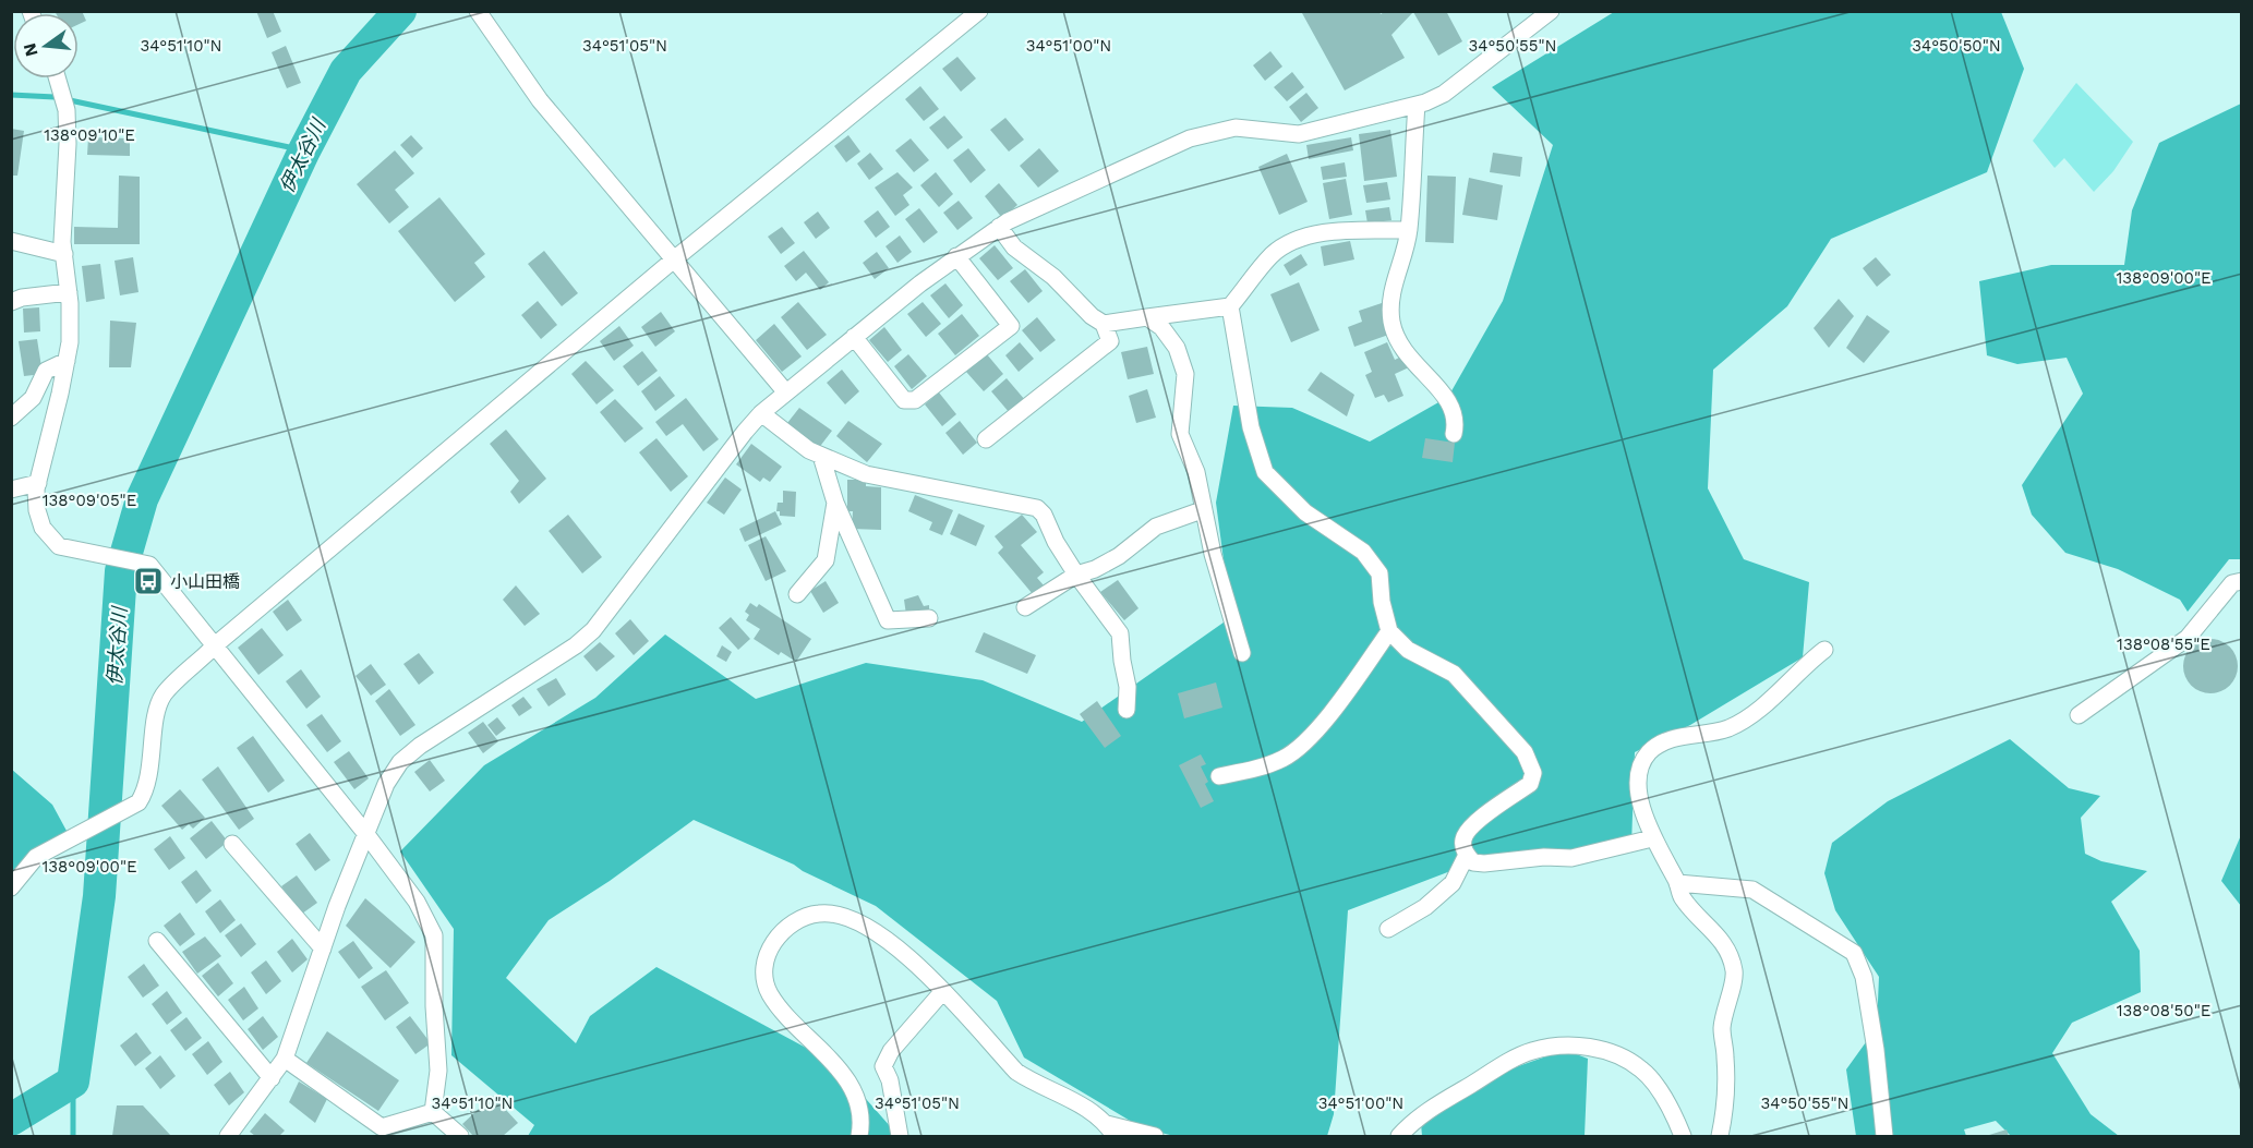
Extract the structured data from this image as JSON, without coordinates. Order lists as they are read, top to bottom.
{
  "water": ["伊太谷川"],
  "places": {
    "bus stop": ["小山田橋"]
  },
  "north": "left",
  "coordinates": [
    "34°51'10\"N",
    "34°51'05\"N",
    "34°51'00\"N",
    "34°50'55\"N",
    "34°50'50\"N",
    "138°09'10\"E",
    "138°09'00\"E",
    "138°09'05\"E",
    "138°08'55\"E",
    "138°08'50\"E"
  ]
}
